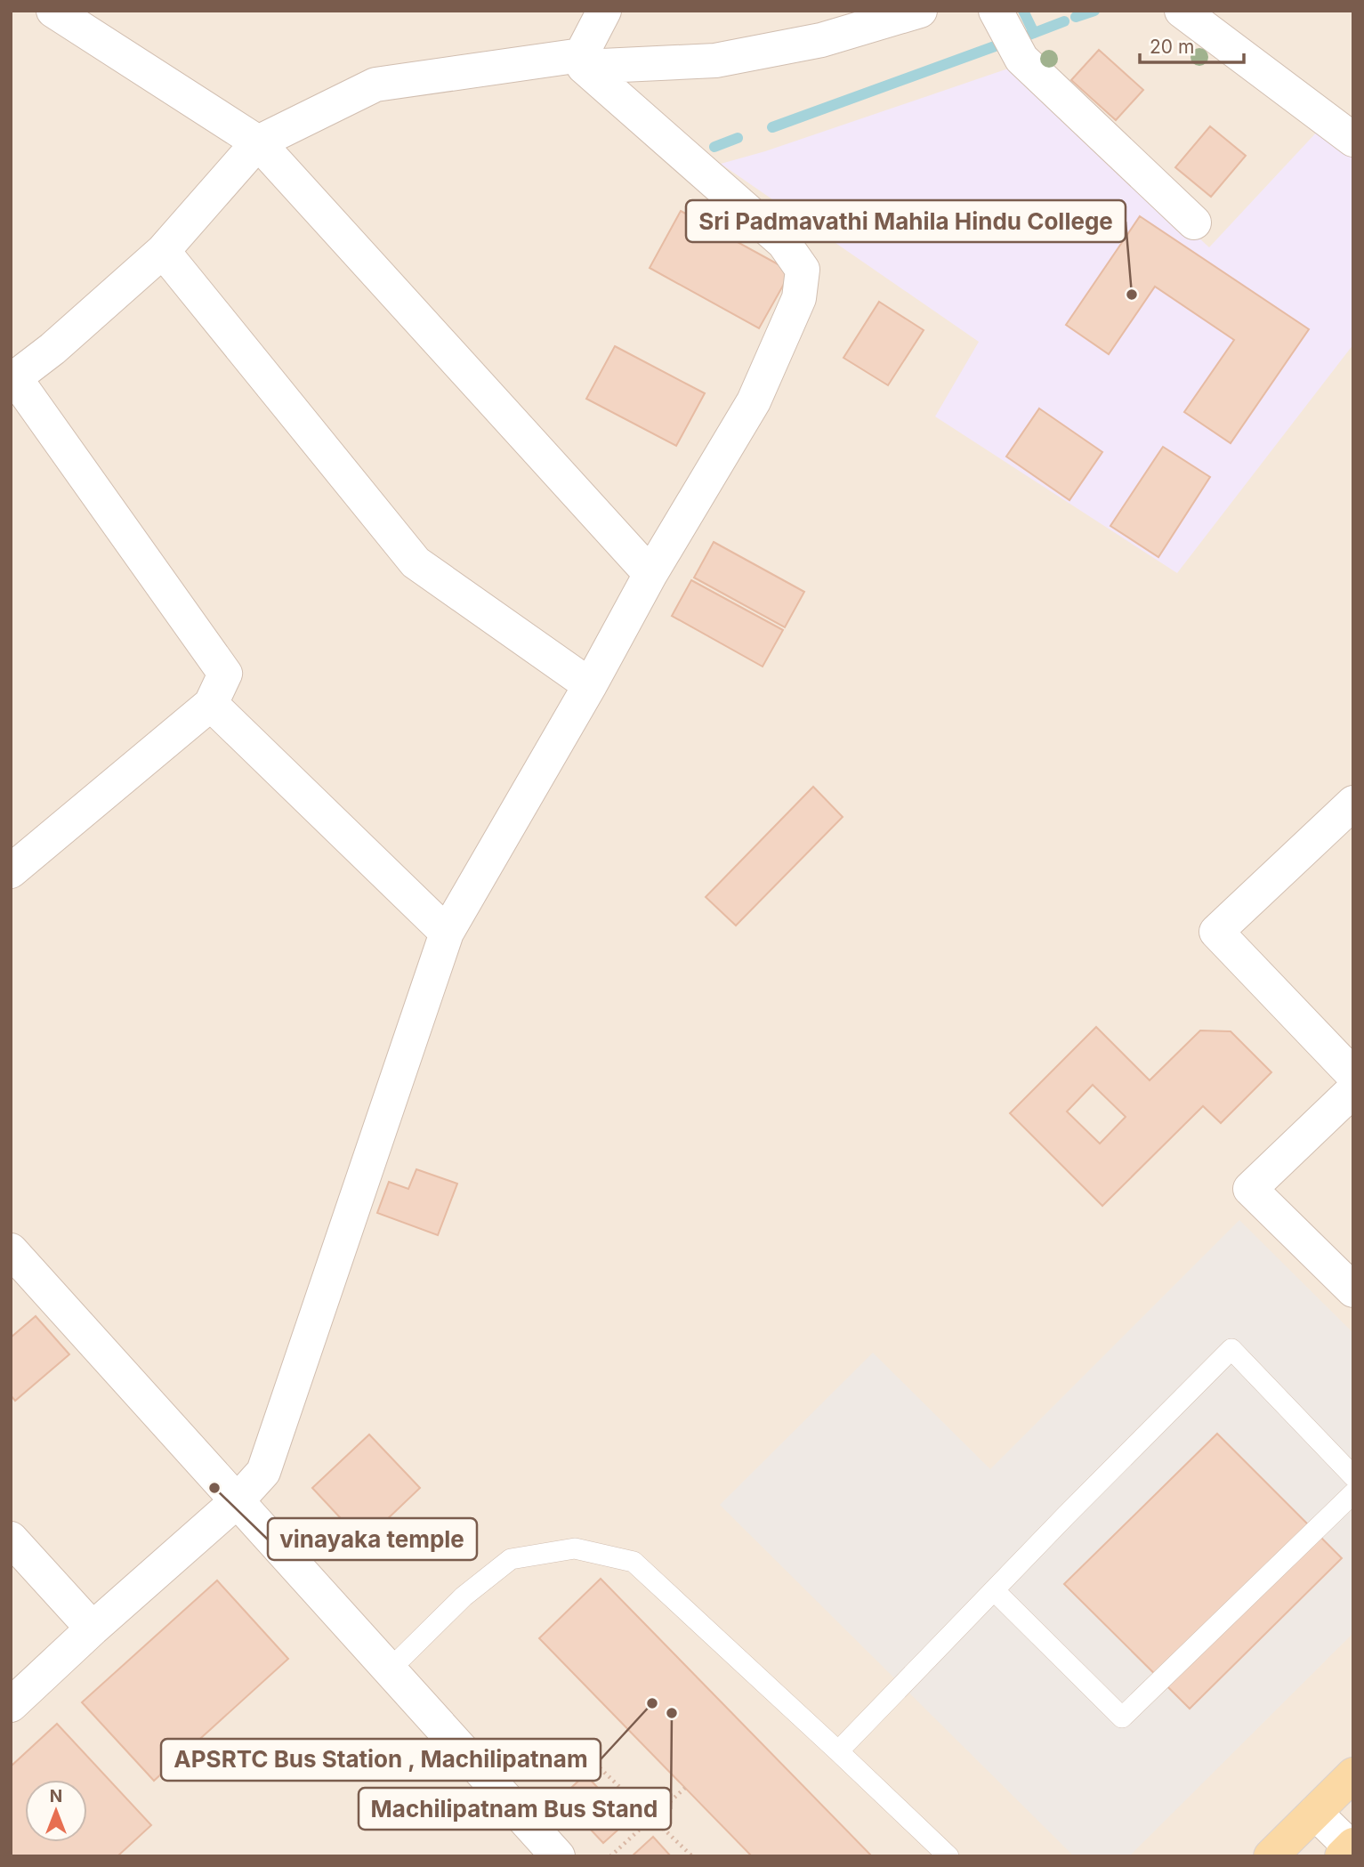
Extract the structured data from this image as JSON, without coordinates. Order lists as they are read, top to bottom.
{
  "places": [
    "Sri Padmavathi Mahila Hindu College",
    "vinayaka temple",
    "APSRTC Bus Station , Machilipatnam",
    "Machilipatnam Bus Stand"
  ],
  "scale_bar": "20 m",
  "north": "top"
}
